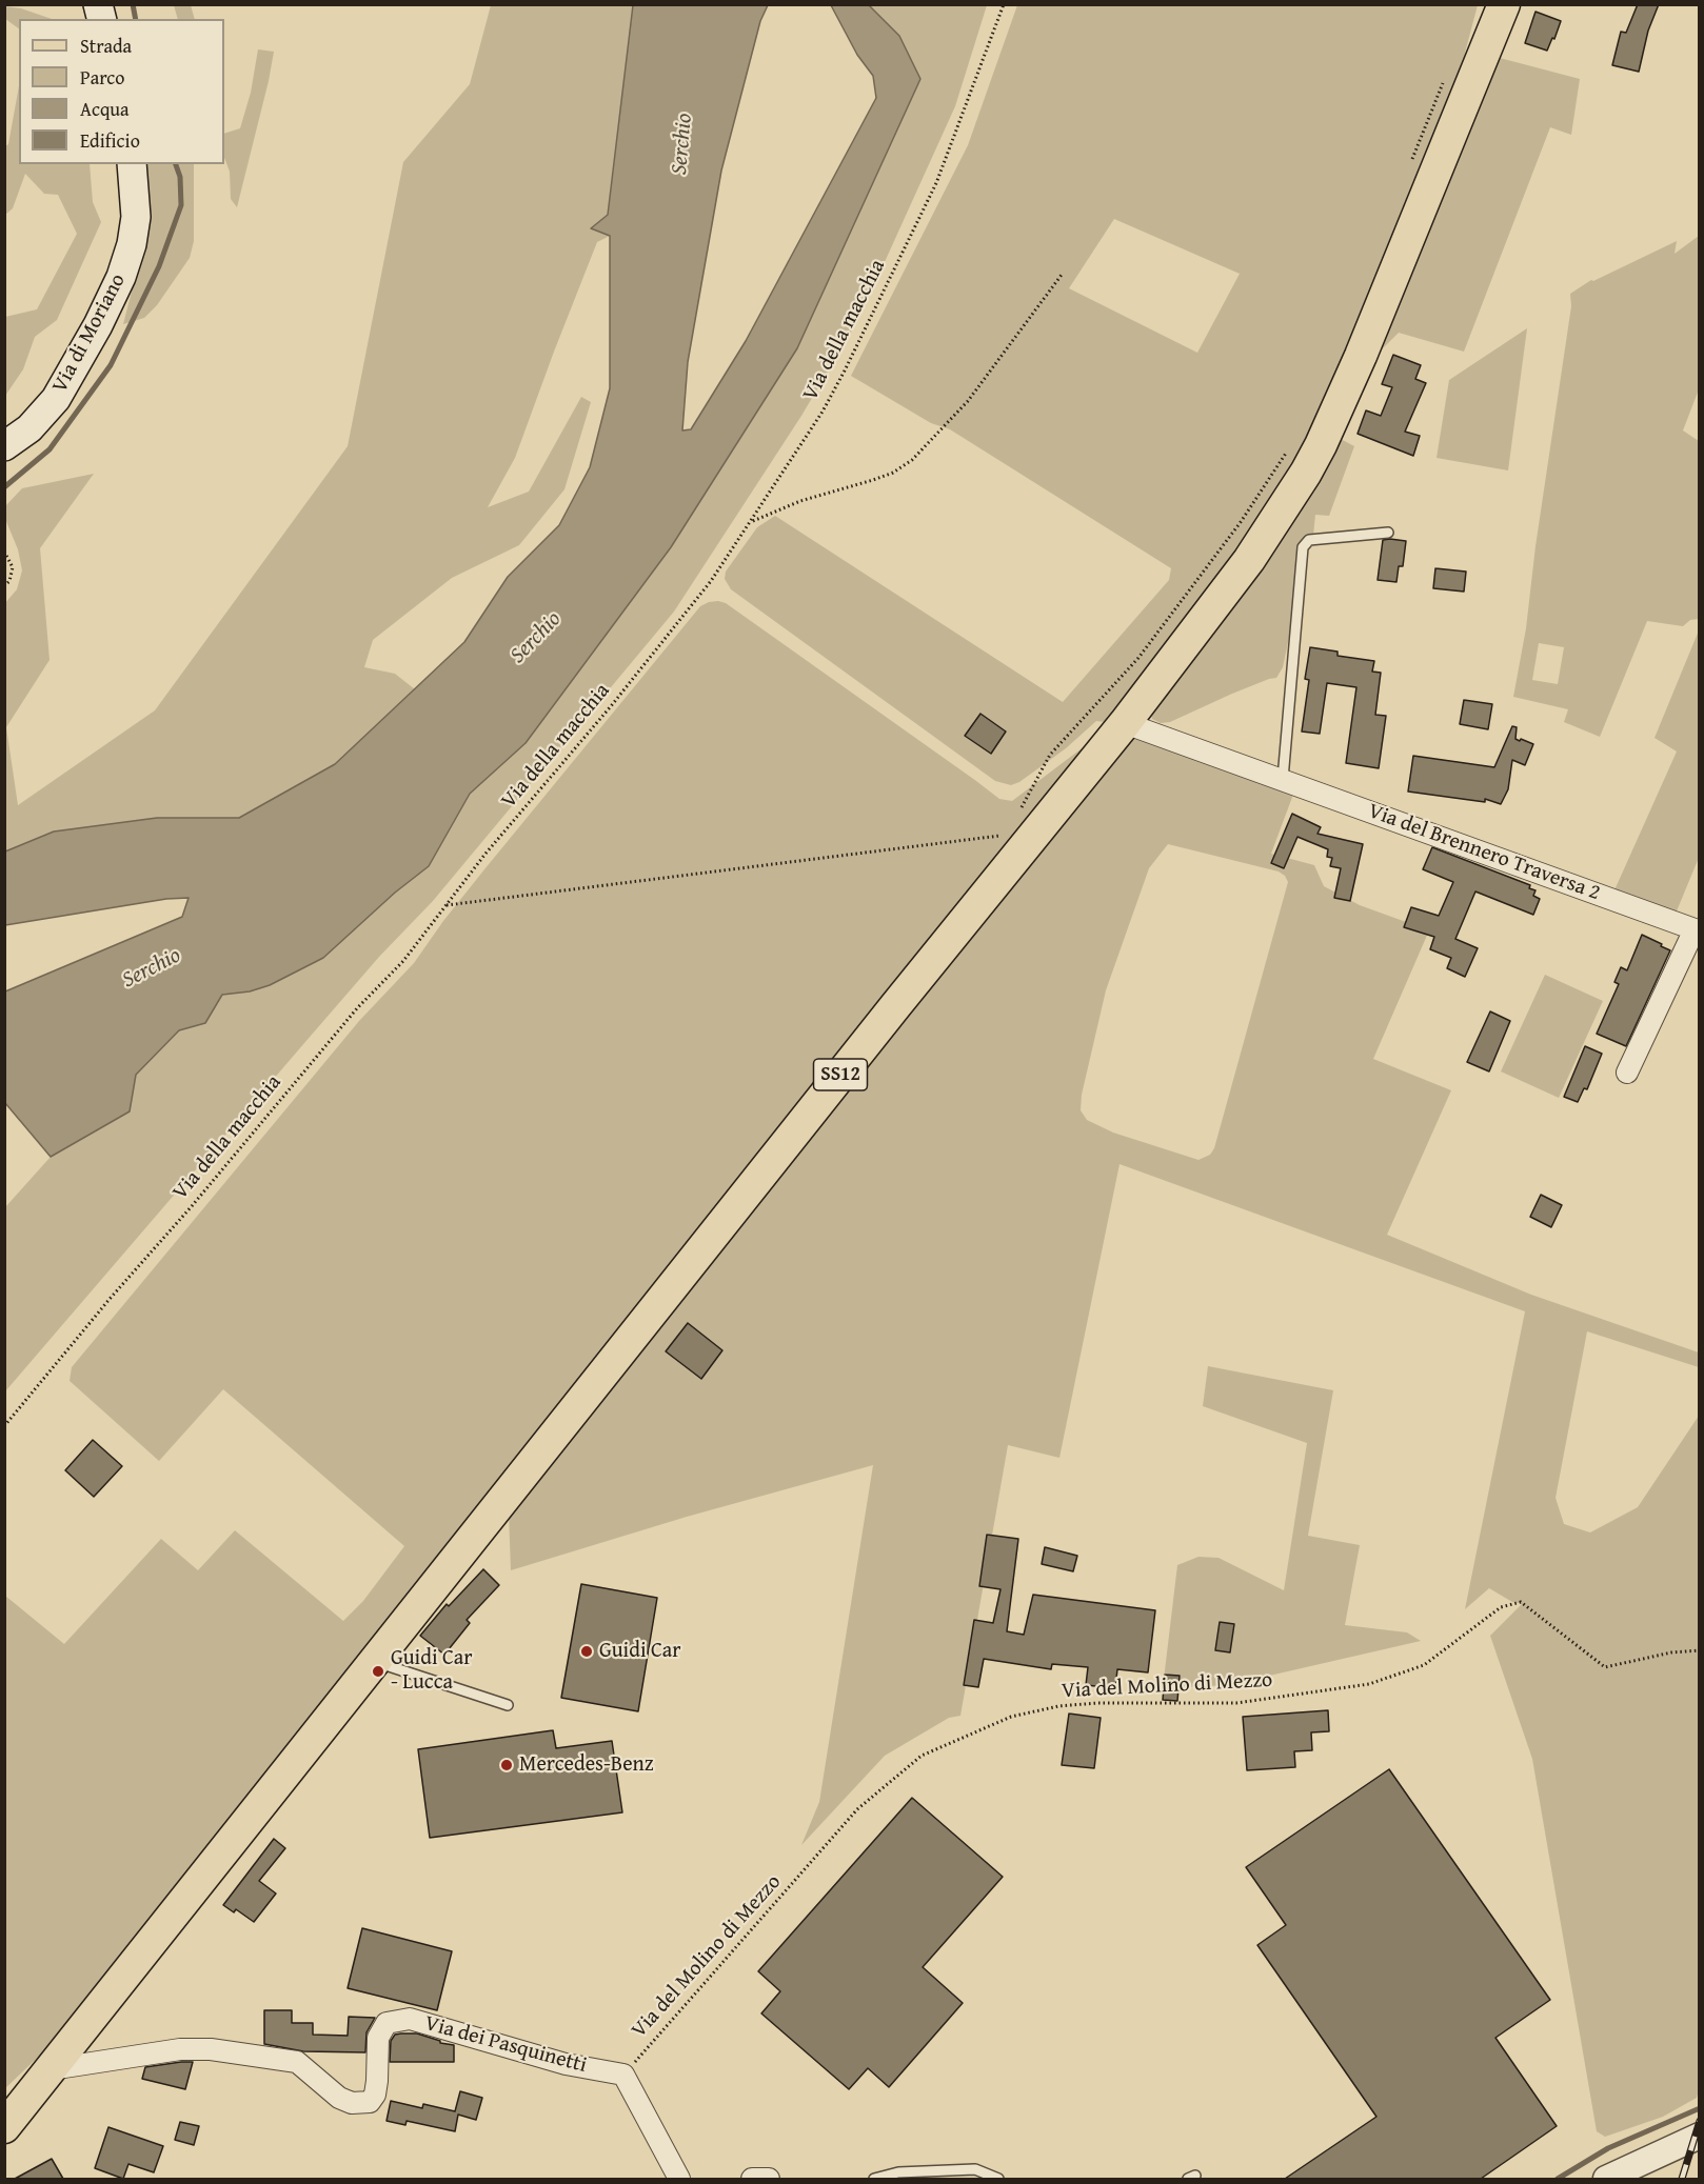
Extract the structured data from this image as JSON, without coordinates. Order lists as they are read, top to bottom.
{
  "streets": {
    "main road": ["Via di Moriano", "SS12"],
    "street": ["Via del Brennero Traversa 2", "Via dei Pasquinetti"],
    "path": ["Via della macchia", "Via del Molino di Mezzo"]
  },
  "crossings": [
    ["Via del Brennero Traversa 2", "SS12"],
    ["SS12", "Via dei Pasquinetti"],
    ["Via del Molino di Mezzo", "Via dei Pasquinetti"]
  ],
  "water": ["Serchio"],
  "places": ["Guidi Car", "Guidi Car - Lucca", "Mercedes-Benz"],
  "legend": [
    "Strada",
    "Parco",
    "Acqua",
    "Edificio"
  ]
}
